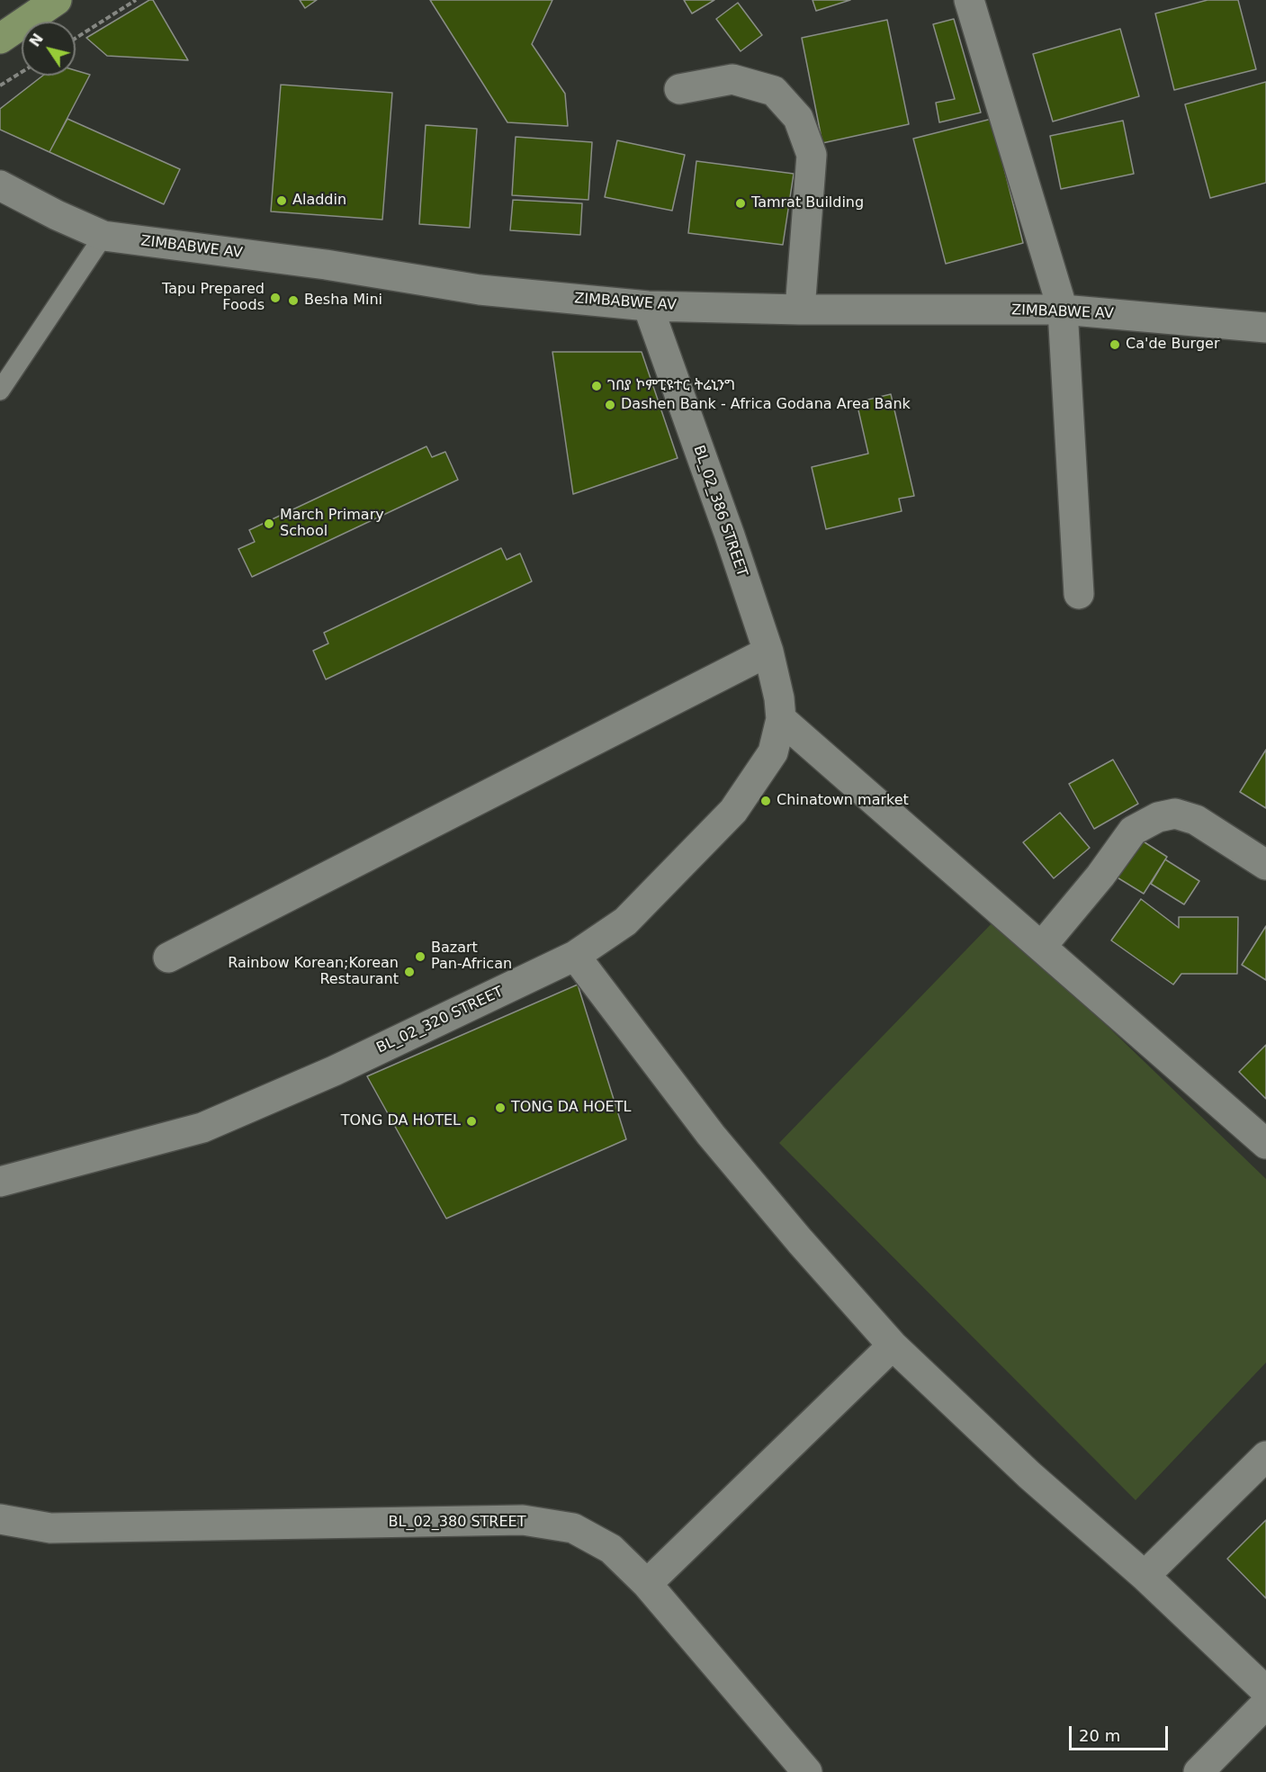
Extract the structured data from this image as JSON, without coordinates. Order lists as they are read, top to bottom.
{
  "streets": {
    "street": [
      "ZIMBABWE AV",
      "BL_02_386 STREET",
      "BL_02_320 STREET",
      "BL_02_380 STREET"
    ]
  },
  "crossings": [
    ["ZIMBABWE AV", "BL_02_386 STREET"],
    ["BL_02_386 STREET", "BL_02_320 STREET"]
  ],
  "places": [
    "Aladdin",
    "Tamrat Building",
    "Tapu Prepared Foods",
    "Besha Mini",
    "Ca'de Burger",
    "ገበያ ኮምፒዩተር ትሬኒንግ",
    "Dashen Bank - Africa Godana Area Bank",
    "March Primary School",
    "Chinatown market",
    "Bazart Pan-African",
    "Rainbow Korean;Korean Restaurant",
    "TONG DA HOETL",
    "TONG DA HOTEL"
  ],
  "scale_bar": "20 m",
  "north": "top left"
}
